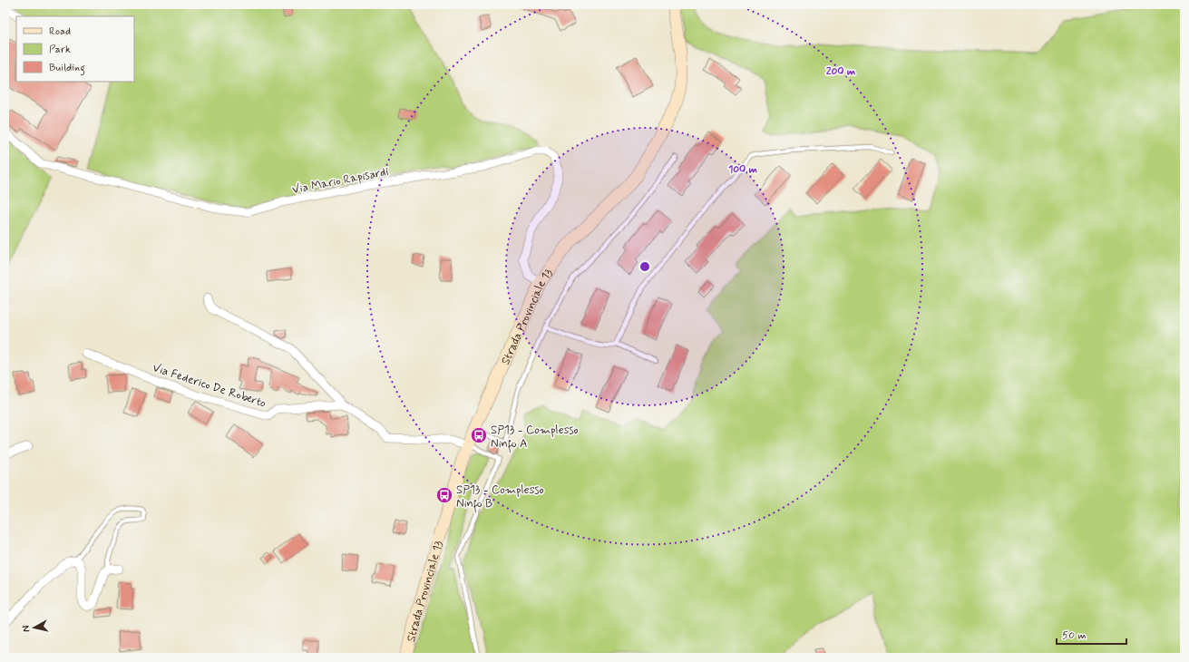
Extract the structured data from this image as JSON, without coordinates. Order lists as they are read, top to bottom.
{
  "streets": {
    "main road": ["Strada Provinciale 13"],
    "street": ["Via Mario Rapisardi", "Via Federico De Roberto"]
  },
  "crossings": [
    ["Via Mario Rapisardi", "Strada Provinciale 13"]
  ],
  "places": {
    "bus stop": ["SP13 - Complesso Ninfo A", "SP13 - Complesso Ninfo B"]
  },
  "legend": ["Road", "Park", "Building"],
  "scale_bar": "50 m",
  "north": "left",
  "rings": ["200 m", "100 m"]
}
